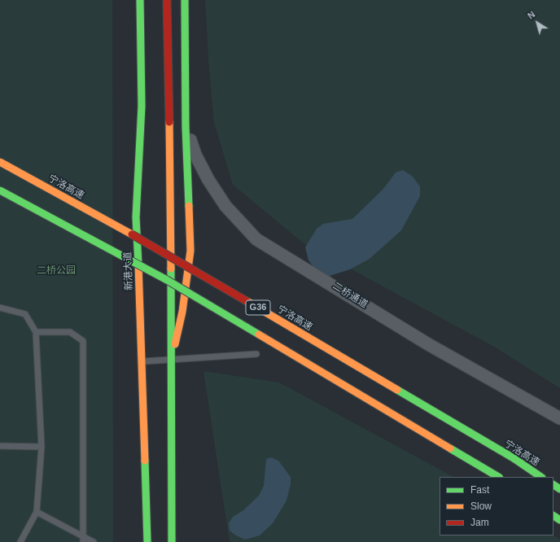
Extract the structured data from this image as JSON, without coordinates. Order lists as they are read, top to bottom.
{
  "streets": {
    "main road": ["宁洛高速", "新港大道", "G36"],
    "street": ["二桥通道"]
  },
  "parks": ["二桥公园"],
  "legend": ["Fast", "Slow", "Jam"],
  "north": "top left"
}
